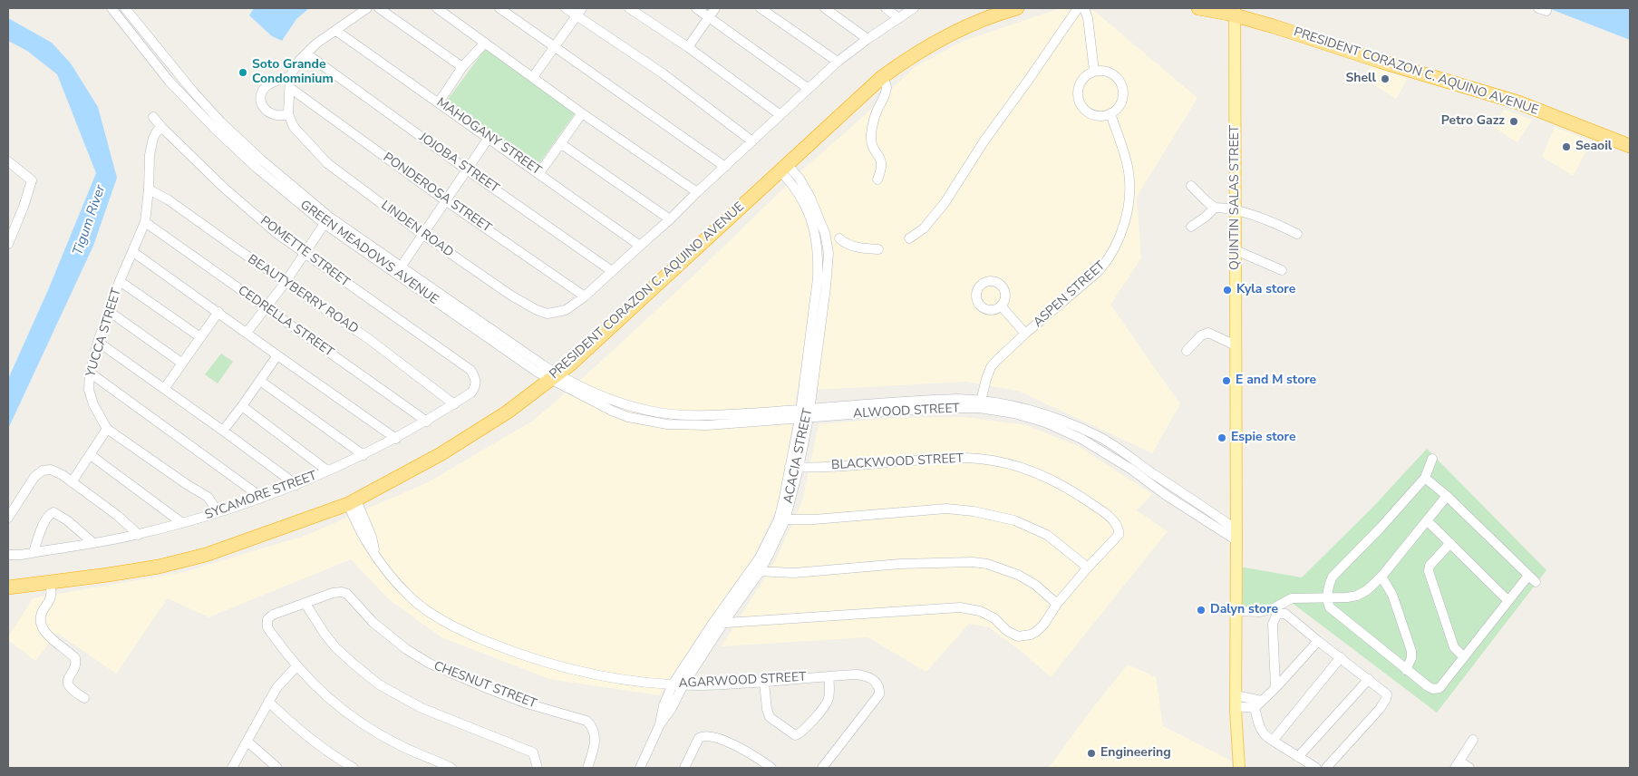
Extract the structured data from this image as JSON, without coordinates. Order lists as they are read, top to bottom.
{
  "streets": {
    "highway": ["PRESIDENT CORAZON C. AQUINO AVENUE"],
    "main road": ["QUINTIN SALAS STREET"],
    "street": [
      "MAHOGANY STREET",
      "JOJOBA STREET",
      "PONDEROSA STREET",
      "LINDEN ROAD",
      "POMETTE STREET",
      "GREEN MEADOWS AVENUE",
      "BEAUTYBERRY ROAD",
      "ASPEN STREET",
      "CEDRELLA STREET",
      "YUCCA STREET",
      "ALWOOD STREET",
      "ACACIA STREET",
      "BLACKWOOD STREET",
      "SYCAMORE STREET",
      "AGARWOOD STREET",
      "CHESNUT STREET"
    ]
  },
  "crossings": [
    ["PRESIDENT CORAZON C. AQUINO AVENUE", "QUINTIN SALAS STREET"],
    ["PRESIDENT CORAZON C. AQUINO AVENUE", "GREEN MEADOWS AVENUE"],
    ["PRESIDENT CORAZON C. AQUINO AVENUE", "ALWOOD STREET"],
    ["PRESIDENT CORAZON C. AQUINO AVENUE", "ACACIA STREET"],
    ["PRESIDENT CORAZON C. AQUINO AVENUE", "AGARWOOD STREET"],
    ["PONDEROSA STREET", "LINDEN ROAD"],
    ["QUINTIN SALAS STREET", "ALWOOD STREET"],
    ["POMETTE STREET", "YUCCA STREET"],
    ["POMETTE STREET", "SYCAMORE STREET"],
    ["GREEN MEADOWS AVENUE", "ALWOOD STREET"],
    ["BEAUTYBERRY ROAD", "YUCCA STREET"],
    ["BEAUTYBERRY ROAD", "SYCAMORE STREET"],
    ["ASPEN STREET", "ALWOOD STREET"],
    ["CEDRELLA STREET", "YUCCA STREET"],
    ["CEDRELLA STREET", "SYCAMORE STREET"],
    ["YUCCA STREET", "SYCAMORE STREET"],
    ["ALWOOD STREET", "ACACIA STREET"],
    ["ACACIA STREET", "BLACKWOOD STREET"],
    ["ACACIA STREET", "AGARWOOD STREET"]
  ],
  "water": ["Tigum River"],
  "places": [
    "Soto Grande Condominium",
    "Shell",
    "Petro Gazz",
    "Seaoil",
    "Kyla store",
    "E and M store",
    "Espie store",
    "Dalyn store",
    "Engineering"
  ]
}
